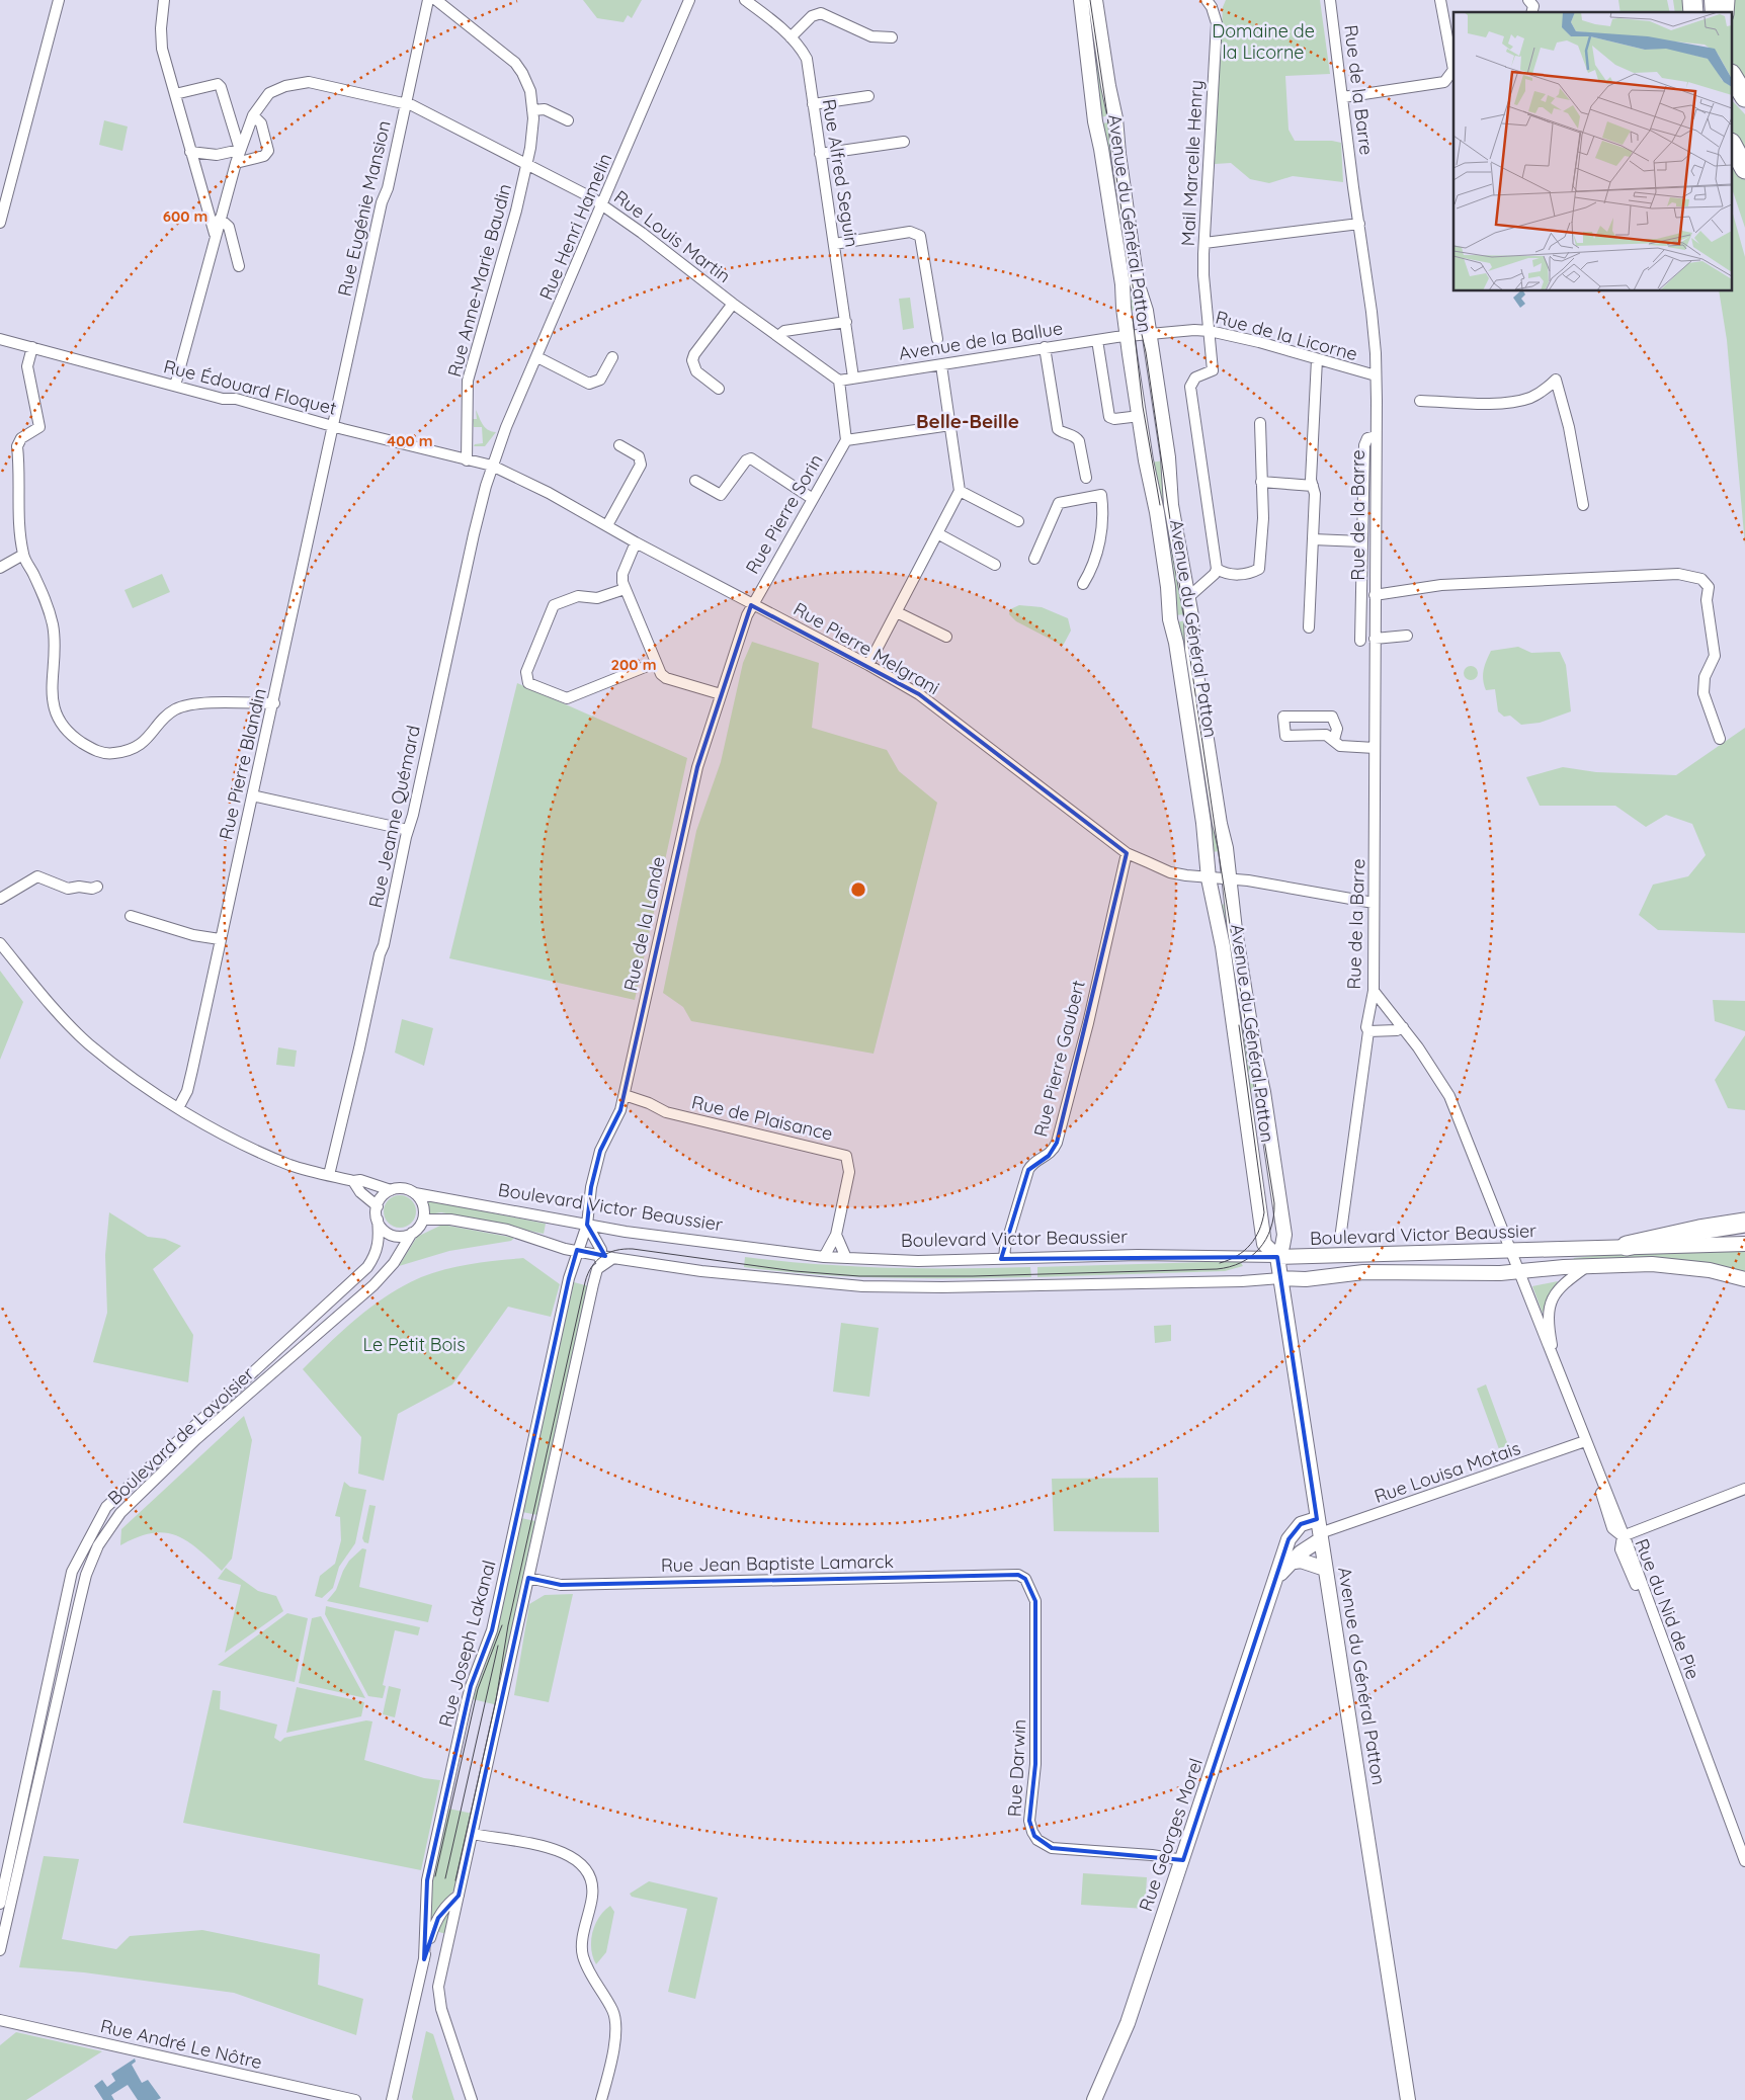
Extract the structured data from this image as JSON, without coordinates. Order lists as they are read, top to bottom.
{
  "streets": {
    "street": [
      "Rue de la Barre",
      "Mail Marcelle Henry",
      "Rue Alfred Seguin",
      "Rue Eugénie Mansion",
      "Avenue du Général Patton",
      "Rue Henri Hamelin",
      "Rue Louis Martin",
      "Rue Anne-Marie Baudin",
      "Rue de la Licorne",
      "Avenue de la Ballue",
      "Rue Édouard Floquet",
      "Rue Pierre Sorin",
      "Rue Pierre Melgrani",
      "Rue Pierre Blandin",
      "Rue Jeanne Quémard",
      "Rue de la Lande",
      "Rue Pierre Gaubert",
      "Rue de Plaisance",
      "Boulevard Victor Beaussier",
      "Boulevard de Lavoisier",
      "Rue Louisa Motais",
      "Rue Jean Baptiste Lamarck",
      "Rue du Nid de Pie",
      "Rue Joseph Lakanal",
      "Rue Darwin",
      "Rue Georges Morel",
      "Rue André Le Nôtre"
    ]
  },
  "crossings": [
    ["Rue de la Barre", "Rue de la Licorne"],
    ["Rue de la Barre", "Rue Pierre Melgrani"],
    ["Rue de la Barre", "Rue du Nid de Pie"],
    ["Mail Marcelle Henry", "Rue de la Licorne"],
    ["Rue Alfred Seguin", "Avenue de la Ballue"],
    ["Rue Eugénie Mansion", "Rue Louis Martin"],
    ["Rue Eugénie Mansion", "Rue Édouard Floquet"],
    ["Rue Eugénie Mansion", "Rue Pierre Blandin"],
    ["Avenue du Général Patton", "Rue de la Licorne"],
    ["Avenue du Général Patton", "Avenue de la Ballue"],
    ["Avenue du Général Patton", "Rue Pierre Melgrani"],
    ["Avenue du Général Patton", "Boulevard Victor Beaussier"],
    ["Avenue du Général Patton", "Rue Louisa Motais"],
    ["Avenue du Général Patton", "Rue Georges Morel"],
    ["Rue Henri Hamelin", "Rue Louis Martin"],
    ["Rue Henri Hamelin", "Rue Édouard Floquet"],
    ["Rue Henri Hamelin", "Rue Pierre Melgrani"],
    ["Rue Henri Hamelin", "Rue Jeanne Quémard"],
    ["Rue Louis Martin", "Rue Anne-Marie Baudin"],
    ["Rue Louis Martin", "Avenue de la Ballue"],
    ["Rue Louis Martin", "Rue Édouard Floquet"],
    ["Rue Anne-Marie Baudin", "Rue Édouard Floquet"],
    ["Rue de la Licorne", "Avenue de la Ballue"],
    ["Rue Édouard Floquet", "Rue Pierre Melgrani"],
    ["Rue Édouard Floquet", "Rue Pierre Blandin"],
    ["Rue Édouard Floquet", "Rue Jeanne Quémard"],
    ["Rue Pierre Sorin", "Rue Pierre Melgrani"],
    ["Rue Pierre Sorin", "Rue de la Lande"],
    ["Rue Pierre Melgrani", "Rue Jeanne Quémard"],
    ["Rue Pierre Melgrani", "Rue de la Lande"],
    ["Rue Pierre Melgrani", "Rue Pierre Gaubert"],
    ["Rue de la Lande", "Rue de Plaisance"],
    ["Rue de la Lande", "Boulevard Victor Beaussier"],
    ["Rue de la Lande", "Rue Joseph Lakanal"],
    ["Rue Pierre Gaubert", "Boulevard Victor Beaussier"],
    ["Rue de Plaisance", "Boulevard Victor Beaussier"],
    ["Boulevard Victor Beaussier", "Boulevard de Lavoisier"],
    ["Boulevard Victor Beaussier", "Rue du Nid de Pie"],
    ["Boulevard Victor Beaussier", "Rue Joseph Lakanal"],
    ["Rue Louisa Motais", "Rue du Nid de Pie"],
    ["Rue Louisa Motais", "Rue Georges Morel"],
    ["Rue Jean Baptiste Lamarck", "Rue Joseph Lakanal"],
    ["Rue Jean Baptiste Lamarck", "Rue Darwin"],
    ["Rue Darwin", "Rue Georges Morel"]
  ],
  "districts": ["Belle-Beille"],
  "parks": ["Domaine de la Licorne", "Le Petit Bois"],
  "rings": ["600 m", "400 m", "200 m"]
}
